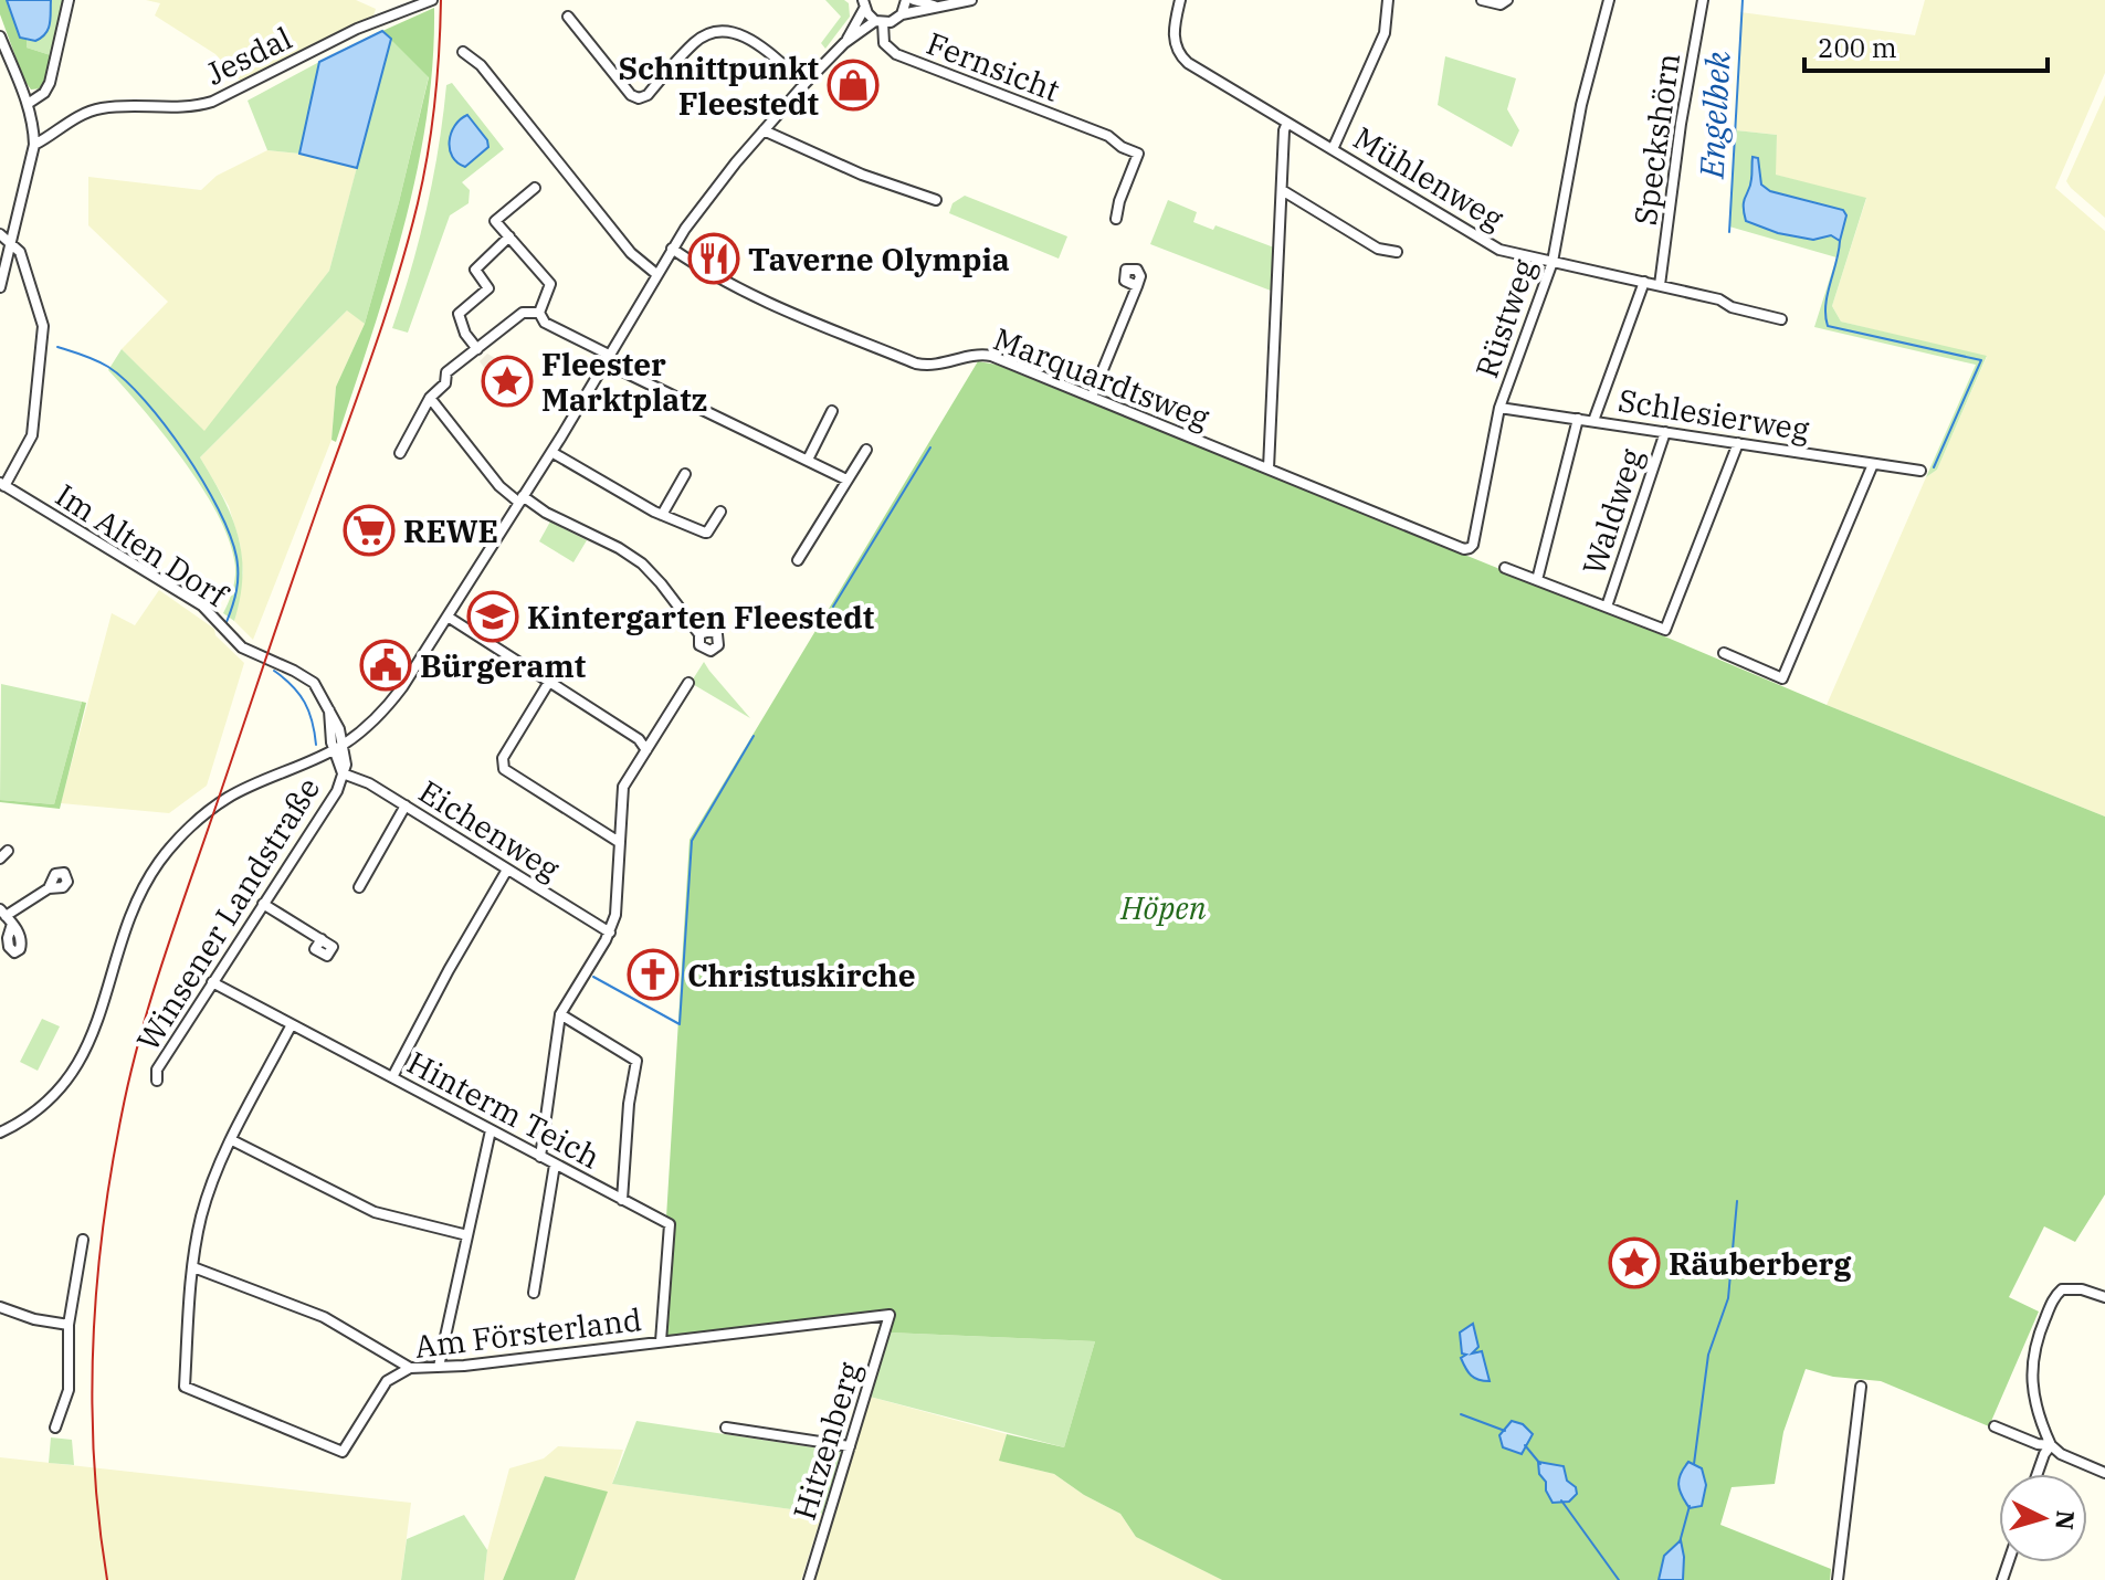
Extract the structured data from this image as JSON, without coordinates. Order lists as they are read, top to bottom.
{
  "streets": {
    "street": [
      "Jesdal",
      "Fernsicht",
      "Speckshörn",
      "Mühlenweg",
      "Rüstweg",
      "Marquardtsweg",
      "Schlesierweg",
      "Waldweg",
      "Im Alten Dorf",
      "Eichenweg",
      "Winsener Landstraße",
      "Hinterm Teich",
      "Am Försterland",
      "Hitzenberg"
    ]
  },
  "crossings": [
    ["Fernsicht", "Winsener Landstraße"],
    ["Speckshörn", "Mühlenweg"],
    ["Mühlenweg", "Rüstweg"],
    ["Rüstweg", "Marquardtsweg"],
    ["Rüstweg", "Schlesierweg"],
    ["Marquardtsweg", "Winsener Landstraße"],
    ["Schlesierweg", "Waldweg"],
    ["Im Alten Dorf", "Winsener Landstraße"],
    ["Eichenweg", "Winsener Landstraße"],
    ["Winsener Landstraße", "Hinterm Teich"],
    ["Hinterm Teich", "Am Försterland"],
    ["Am Försterland", "Hitzenberg"]
  ],
  "water": ["Engelbek"],
  "parks": ["Höpen"],
  "places": {
    "shop": ["Schnittpunkt Fleestedt"],
    "restaurant": ["Taverne Olympia"],
    "place": ["Fleester Marktplatz", "Räuberberg"],
    "supermarket": ["REWE"],
    "school or university": ["Kintergarten Fleestedt"],
    "public building": ["Bürgeramt"],
    "church": ["Christuskirche"]
  },
  "scale_bar": "200 m",
  "north": "right"
}
